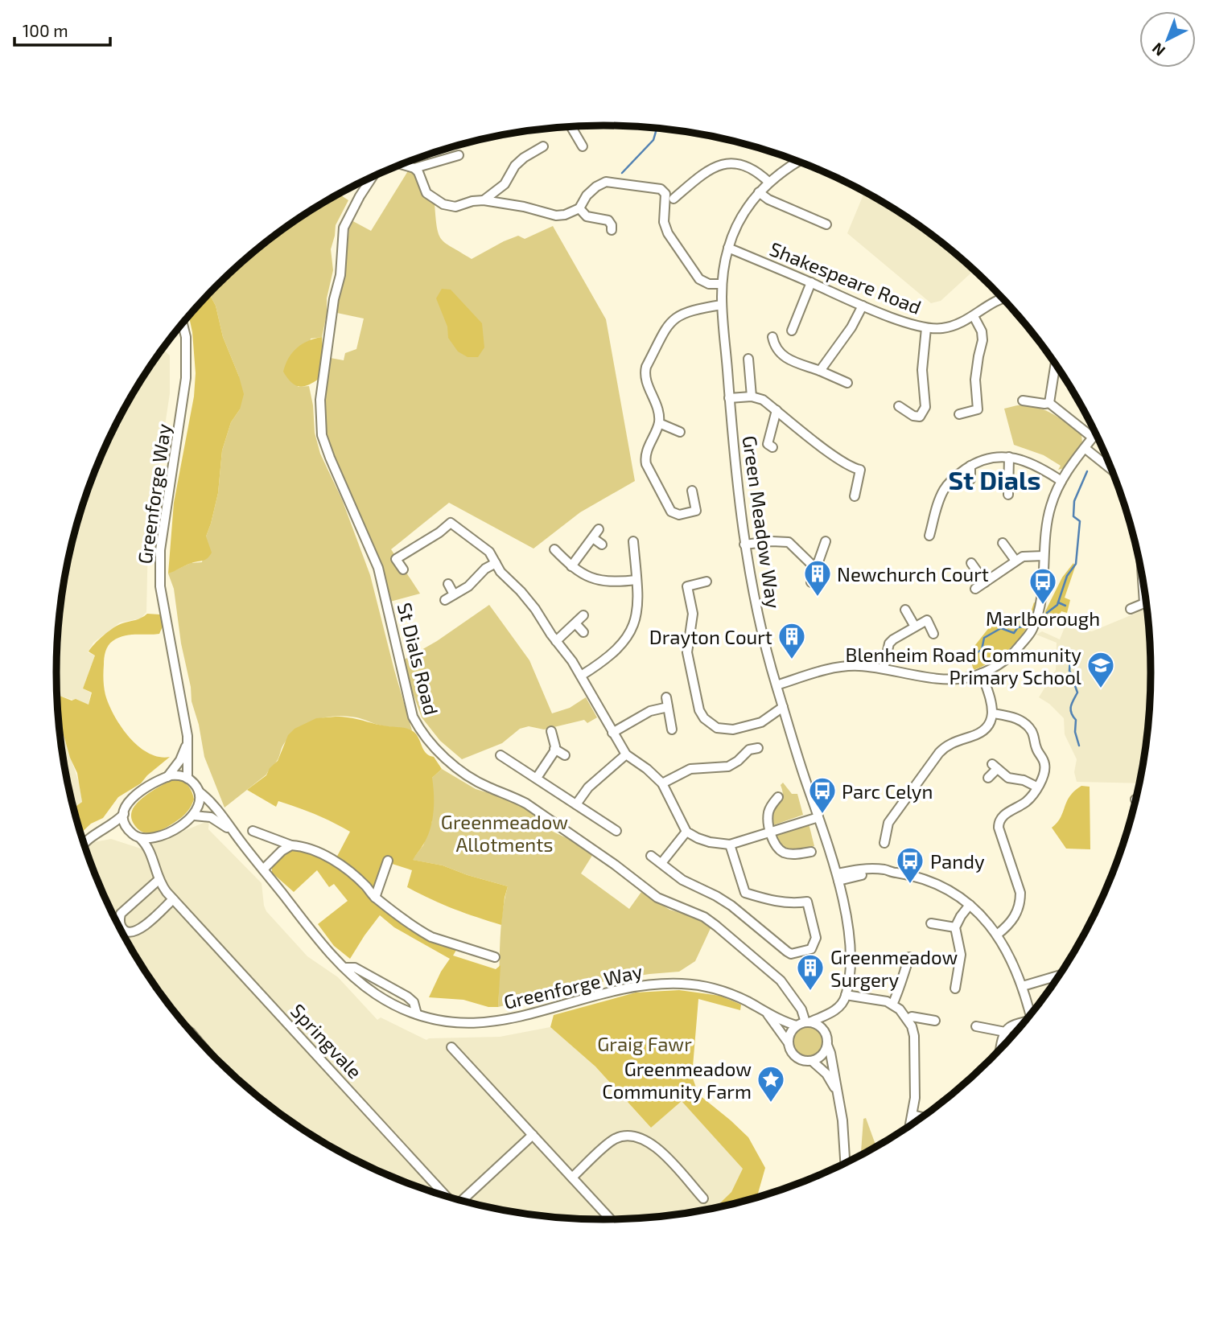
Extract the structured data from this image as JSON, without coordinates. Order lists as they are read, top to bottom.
{
  "streets": {
    "street": [
      "Shakespeare Road",
      "Greenforge Way",
      "Green Meadow Way",
      "St Dials Road",
      "Springvale"
    ]
  },
  "crossings": [
    ["Shakespeare Road", "Green Meadow Way"],
    ["Greenforge Way", "Green Meadow Way"],
    ["Greenforge Way", "St Dials Road"],
    ["Greenforge Way", "Springvale"],
    ["Green Meadow Way", "St Dials Road"]
  ],
  "districts": ["St Dials"],
  "parks": ["Greenmeadow Allotments", "Graig Fawr"],
  "places": {
    "building": ["Newchurch Court", "Drayton Court", "Greenmeadow Surgery"],
    "bus stop": ["Marlborough", "Parc Celyn", "Pandy"],
    "school or university": ["Blenheim Road Community Primary School"],
    "place": ["Greenmeadow Community Farm"]
  },
  "scale_bar": "100 m",
  "north": "bottom left"
}
